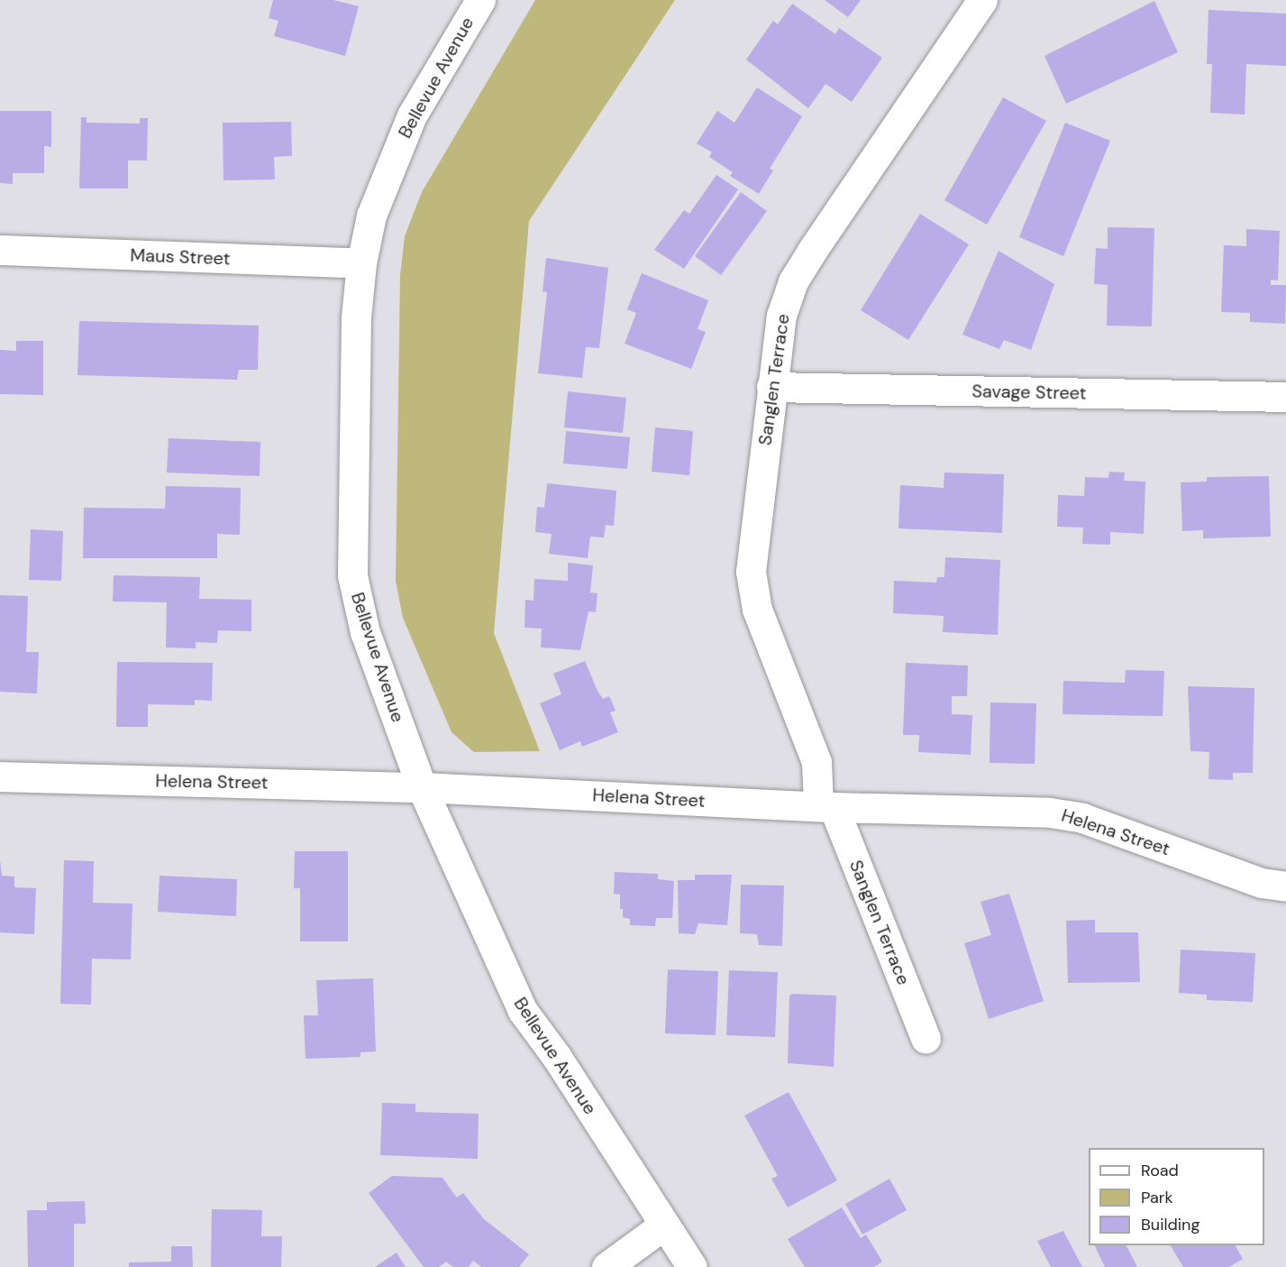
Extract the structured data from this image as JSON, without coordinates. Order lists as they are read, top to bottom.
{
  "streets": {
    "street": [
      "Bellevue Avenue",
      "Maus Street",
      "Sanglen Terrace",
      "Savage Street",
      "Helena Street"
    ]
  },
  "crossings": [
    ["Bellevue Avenue", "Maus Street"],
    ["Bellevue Avenue", "Helena Street"],
    ["Sanglen Terrace", "Savage Street"],
    ["Sanglen Terrace", "Helena Street"]
  ],
  "legend": ["Road", "Park", "Building"]
}
